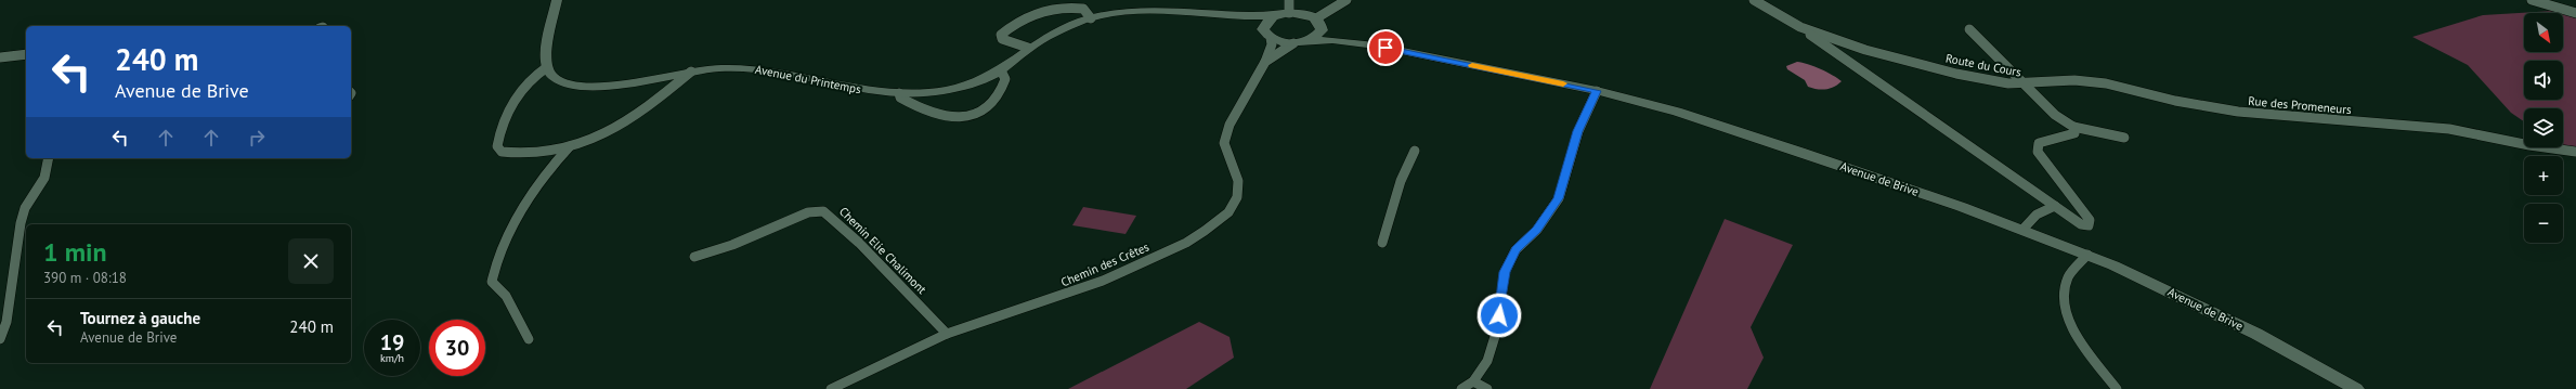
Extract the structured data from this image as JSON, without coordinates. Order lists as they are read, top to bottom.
{
  "streets": {
    "street": [
      "Route du Cours",
      "Avenue du Printemps",
      "Rue des Promeneurs",
      "Avenue de Brive",
      "Chemin Elie Chalimont",
      "Chemin des Crêtes"
    ]
  },
  "crossings": [
    ["Route du Cours", "Rue des Promeneurs"],
    ["Avenue du Printemps", "Avenue de Brive"],
    ["Avenue du Printemps", "Chemin des Crêtes"],
    ["Chemin Elie Chalimont", "Chemin des Crêtes"]
  ],
  "north": "bottom right",
  "page": {
    "map_buttons": ["+", "−"],
    "turn": ["240 m", "Avenue de Brive"],
    "heading": ["1 min", "390 m · 08:18"],
    "list": [
      {
        "name": "Tournez à gauche",
        "note": "Avenue de Brive",
        "value": "240 m"
      }
    ],
    "speed": "19 km/h",
    "limit": "30"
  }
}
